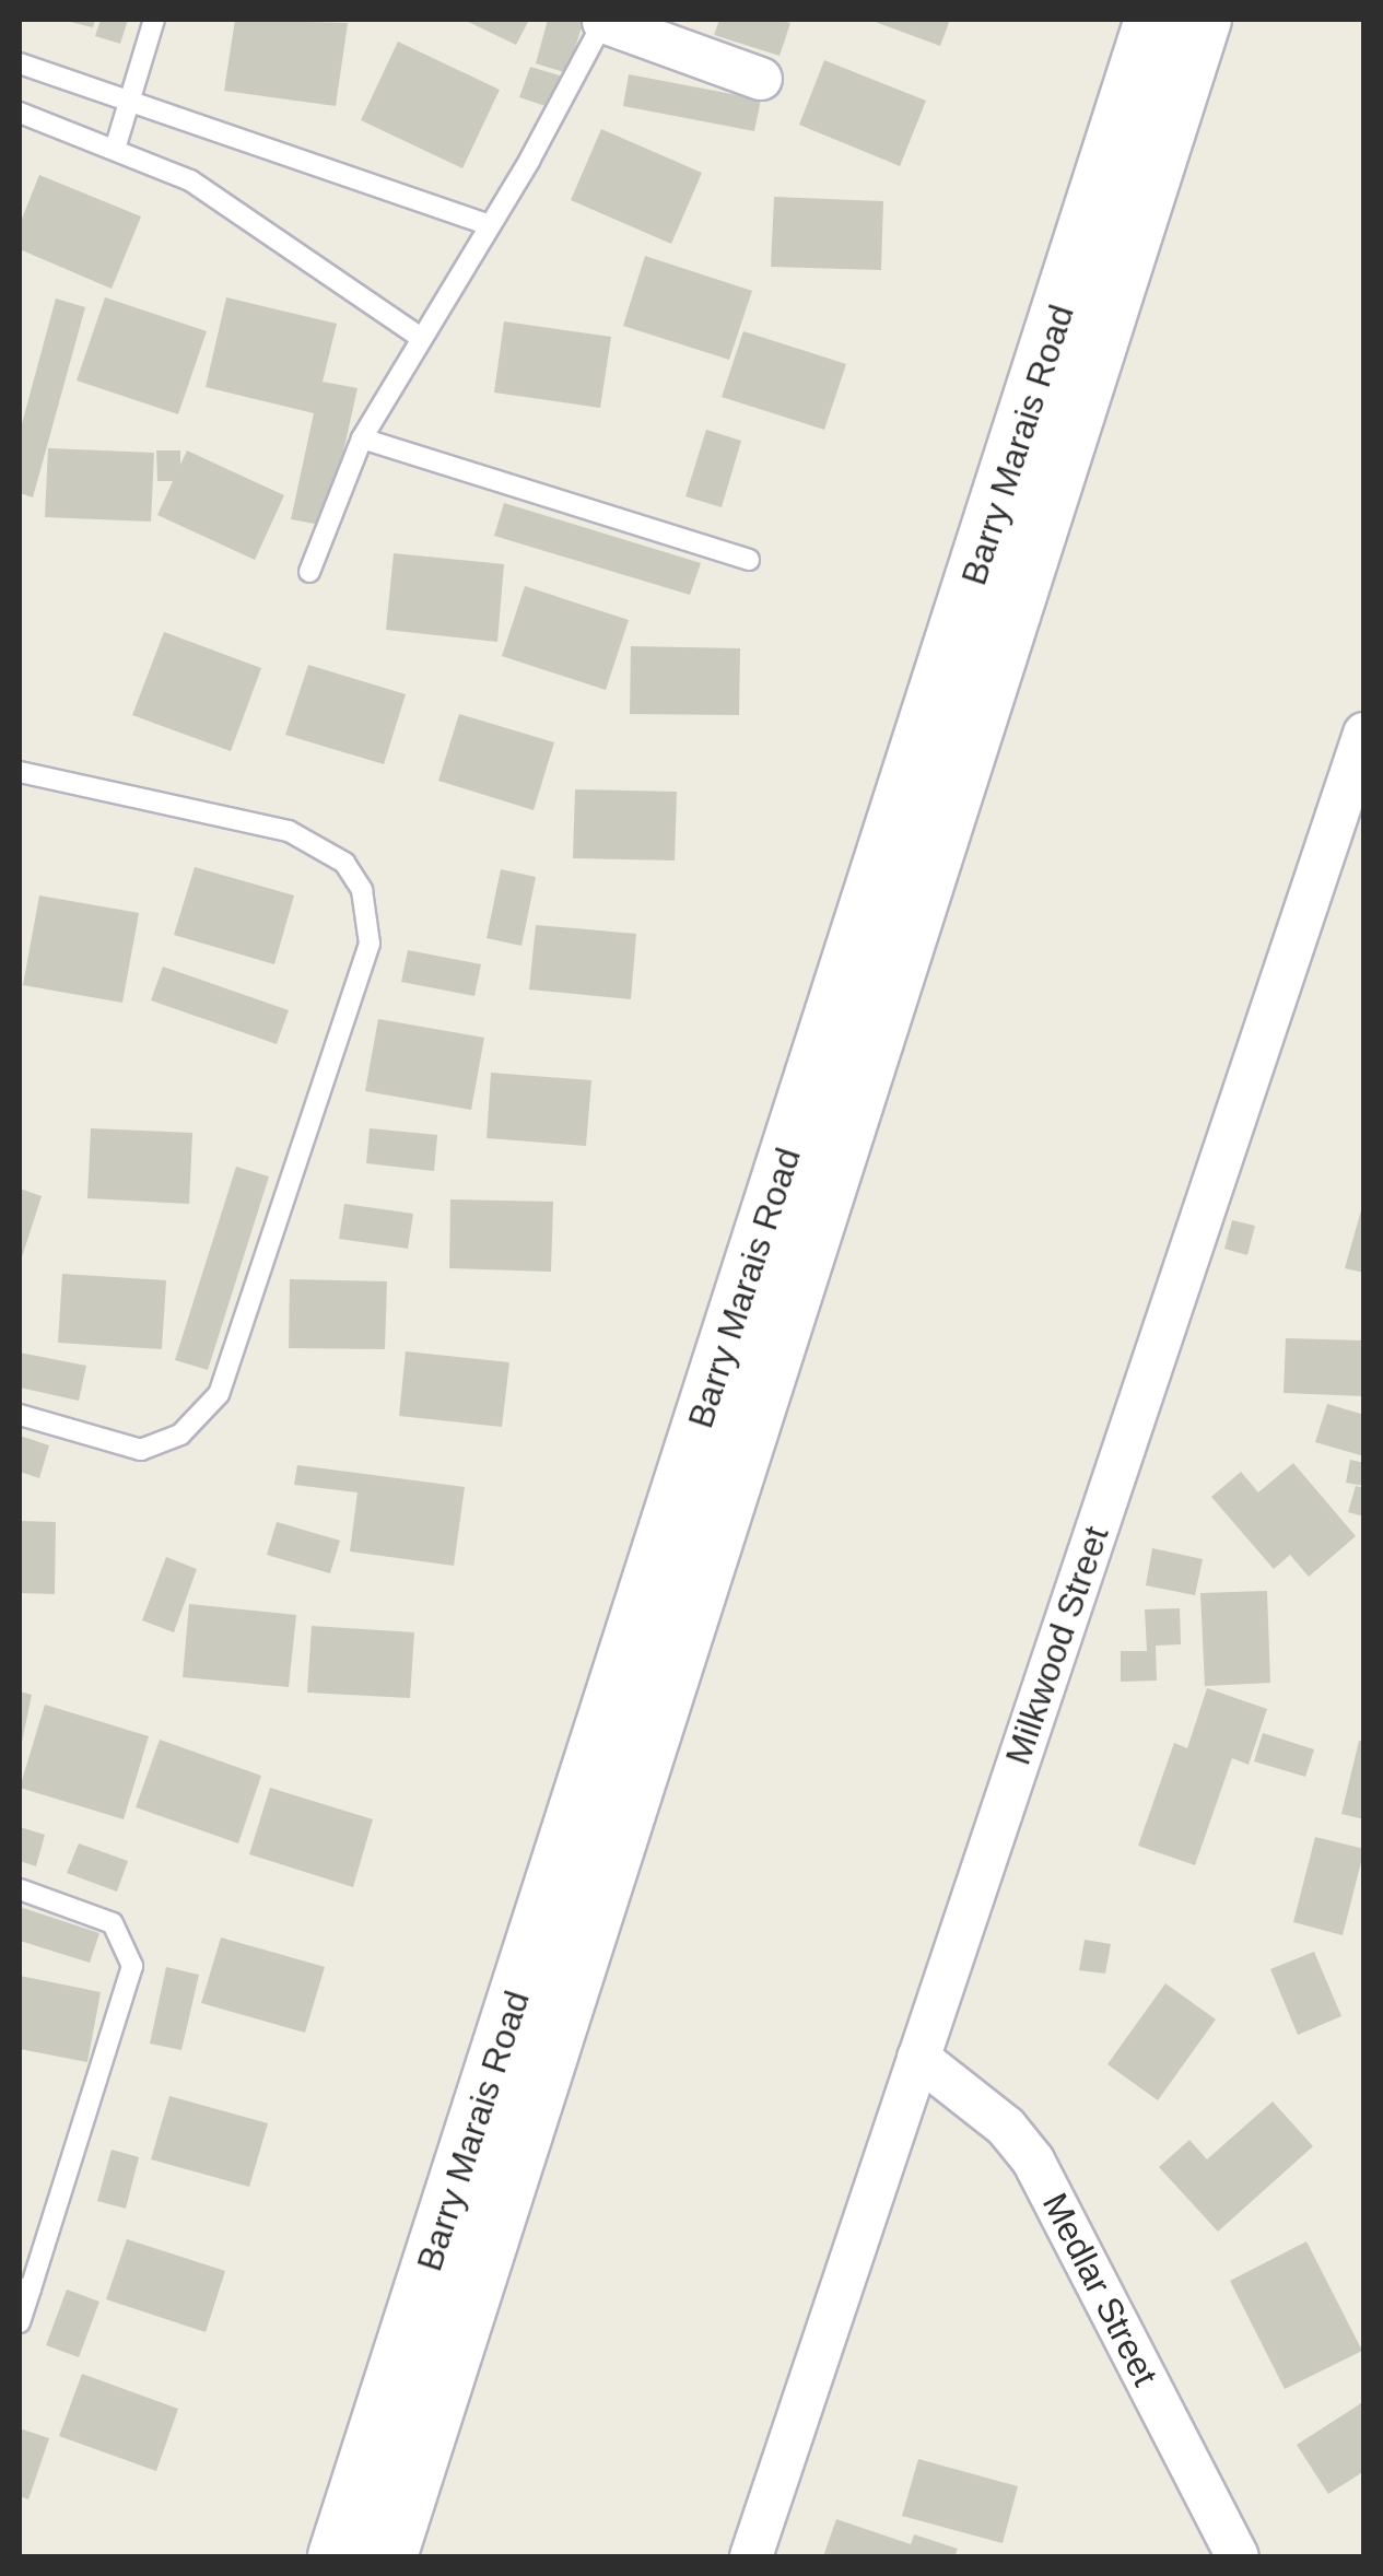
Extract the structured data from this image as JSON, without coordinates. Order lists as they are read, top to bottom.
{
  "streets": {
    "main road": ["Barry Marais Road"],
    "street": ["Milkwood Street", "Medlar Street"]
  },
  "crossings": [
    ["Milkwood Street", "Medlar Street"]
  ]
}
